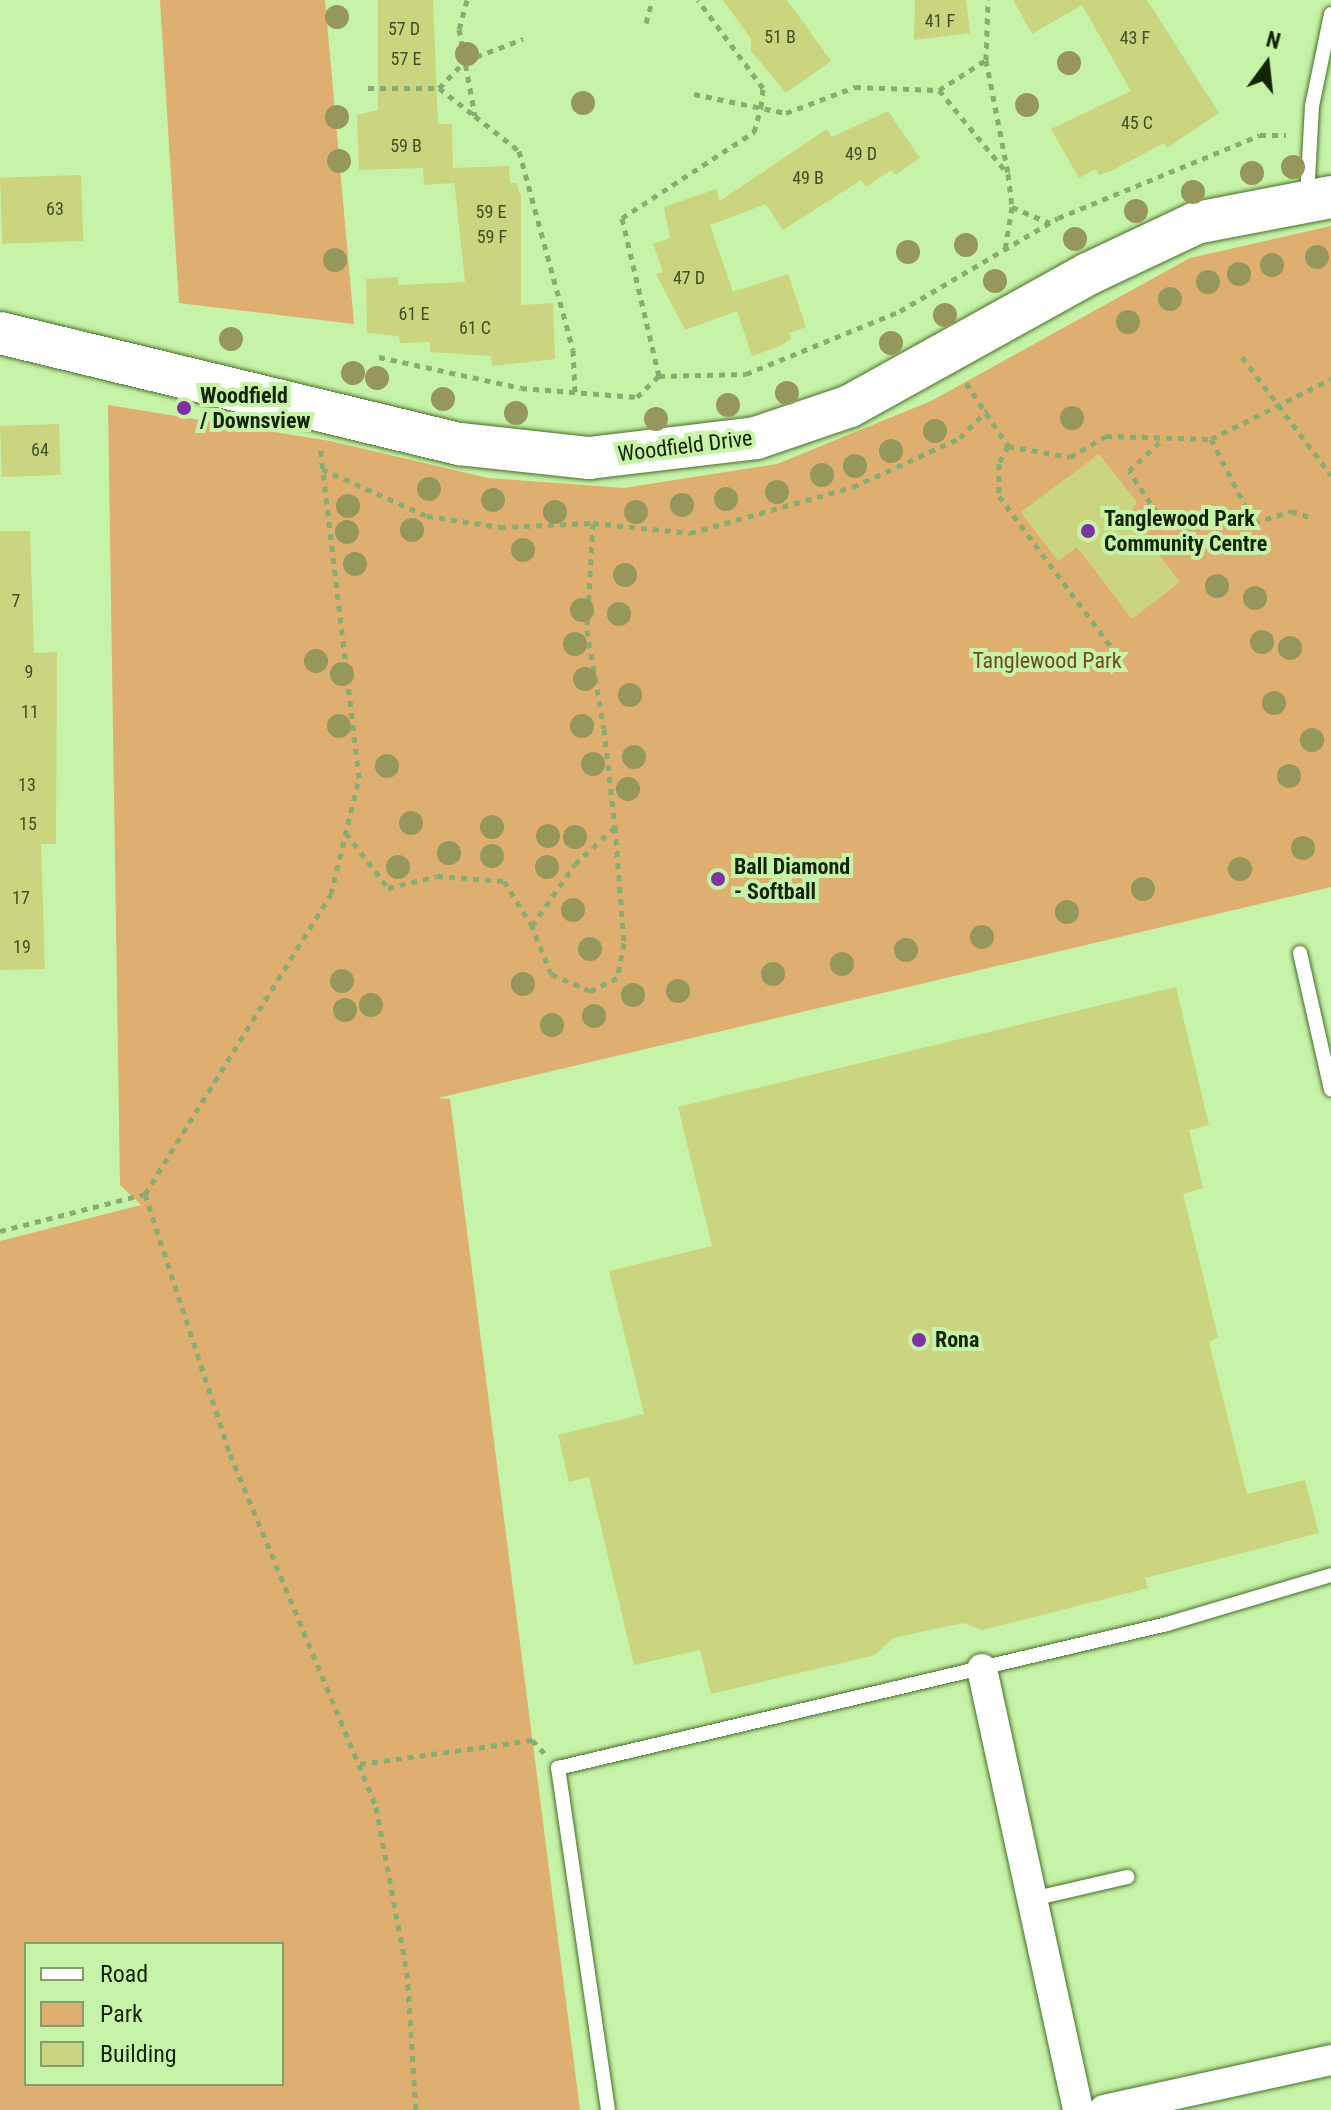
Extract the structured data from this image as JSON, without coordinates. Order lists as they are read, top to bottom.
{
  "streets": {
    "street": ["Woodfield Drive"]
  },
  "parks": ["Tanglewood Park"],
  "places": [
    "Woodfield / Downsview",
    "Tanglewood Park Community Centre",
    "Ball Diamond - Softball",
    "Rona"
  ],
  "house_numbers": [
    "41 F",
    "57 D",
    "51 B",
    "43 F",
    "57 E",
    "45 C",
    "59 B",
    "49 D",
    "49 B",
    "63",
    "59 E",
    "59 F",
    "47 D",
    "61 E",
    "61 C",
    "64",
    "7",
    "9",
    "11",
    "13",
    "15",
    "17",
    "19"
  ],
  "legend": ["Road", "Park", "Building"],
  "north": "top"
}
